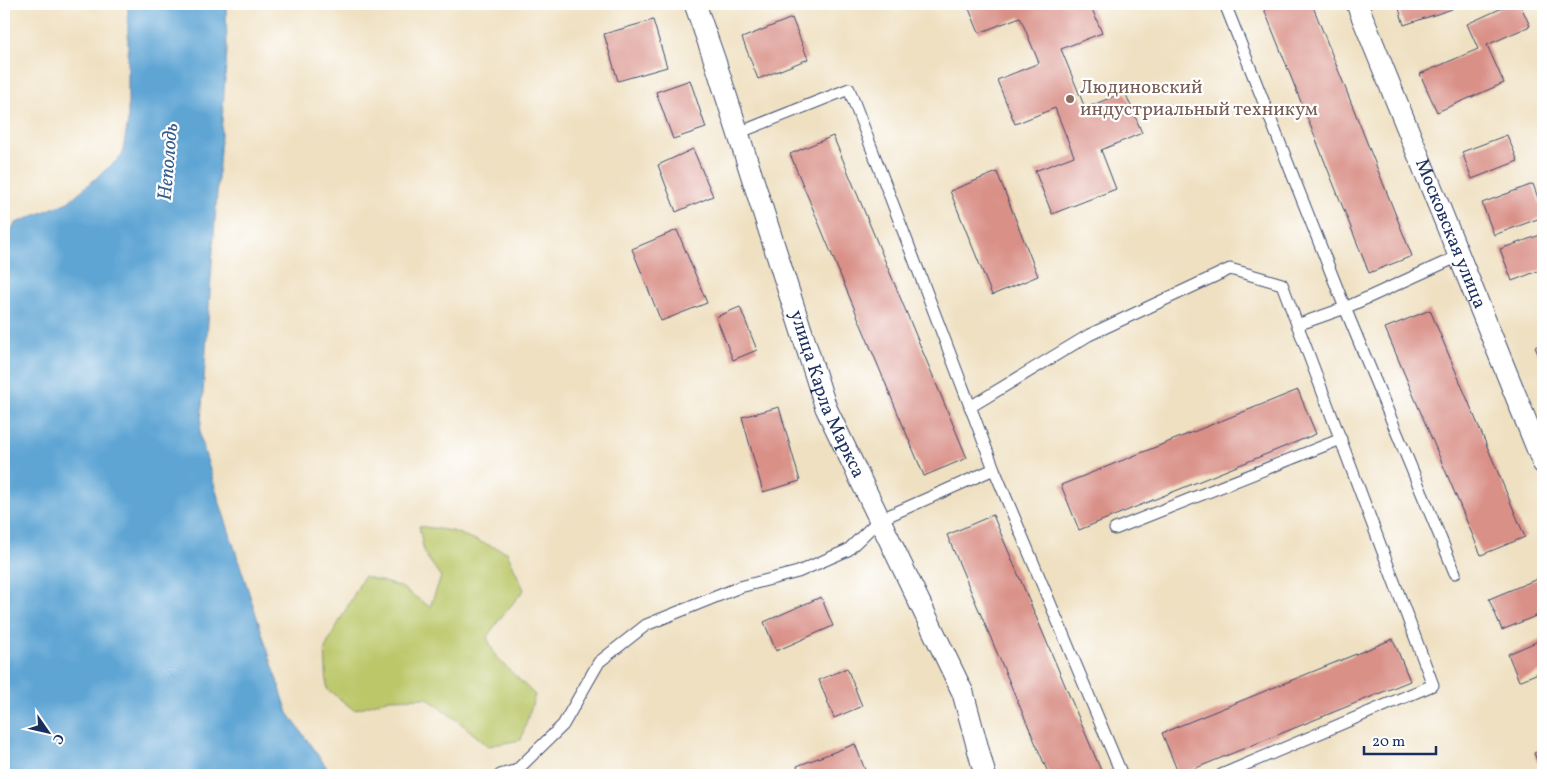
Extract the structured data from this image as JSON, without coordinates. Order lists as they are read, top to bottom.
{
  "streets": {
    "street": ["Московская улица", "улица Карла Маркса"]
  },
  "water": ["Неполодь"],
  "places": ["Людиновский индустриальный техникум"],
  "scale_bar": "20 m",
  "north": "bottom right"
}
